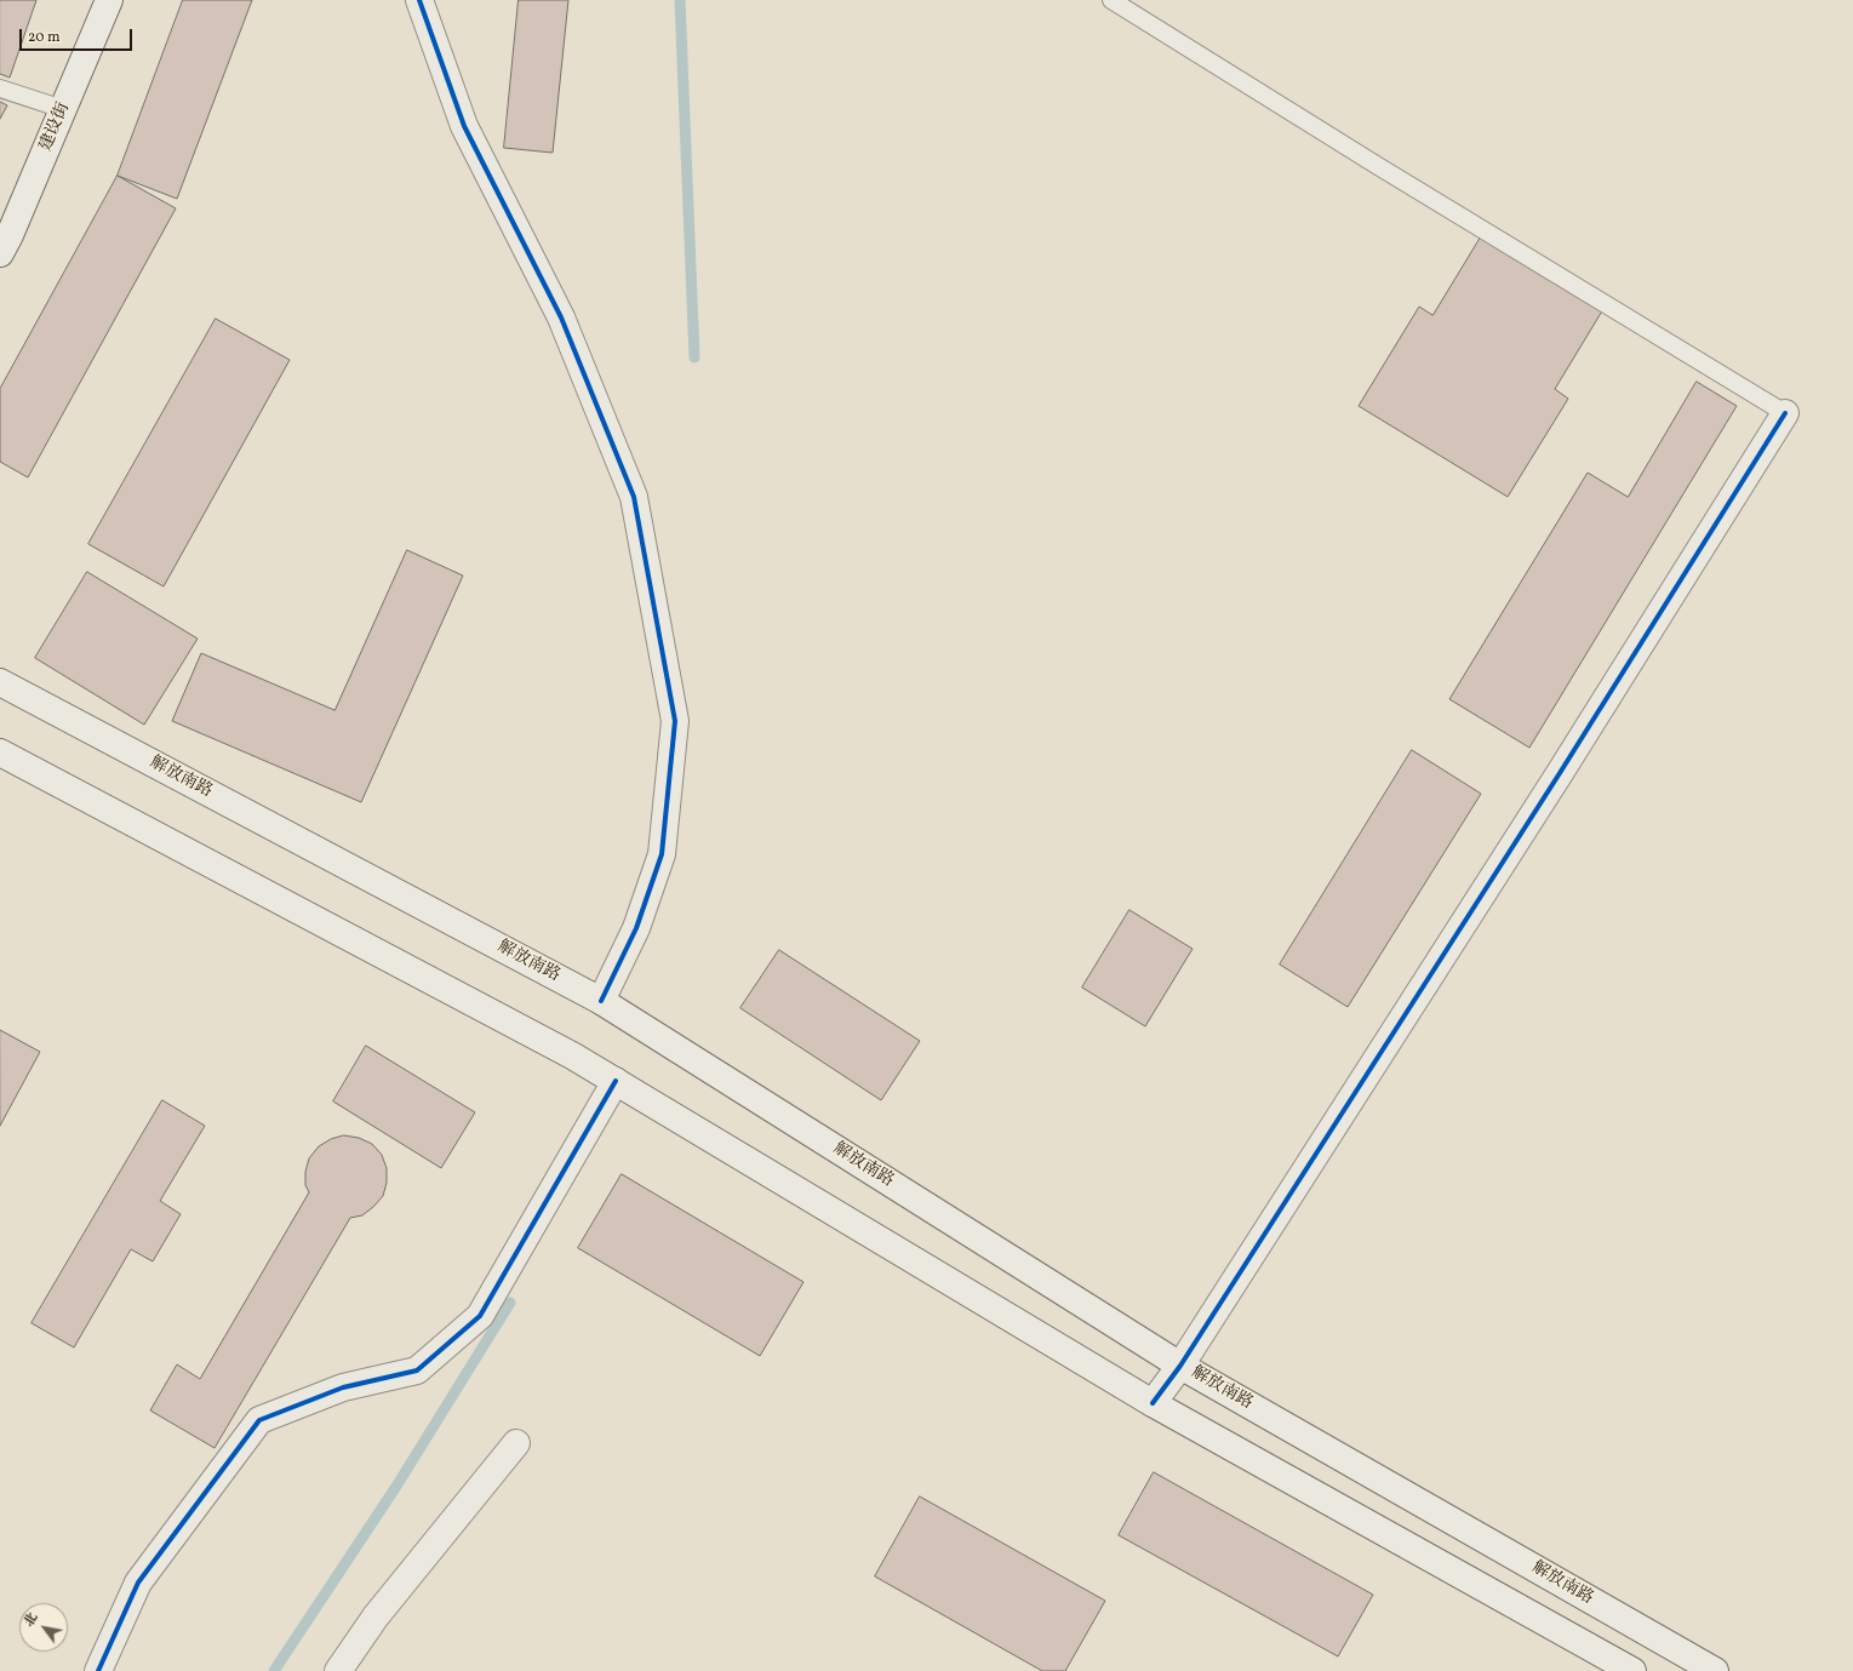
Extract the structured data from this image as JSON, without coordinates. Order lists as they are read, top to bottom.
{
  "streets": {
    "main road": ["建设街", "解放南路"]
  },
  "scale_bar": "20 m",
  "north": "top left"
}
